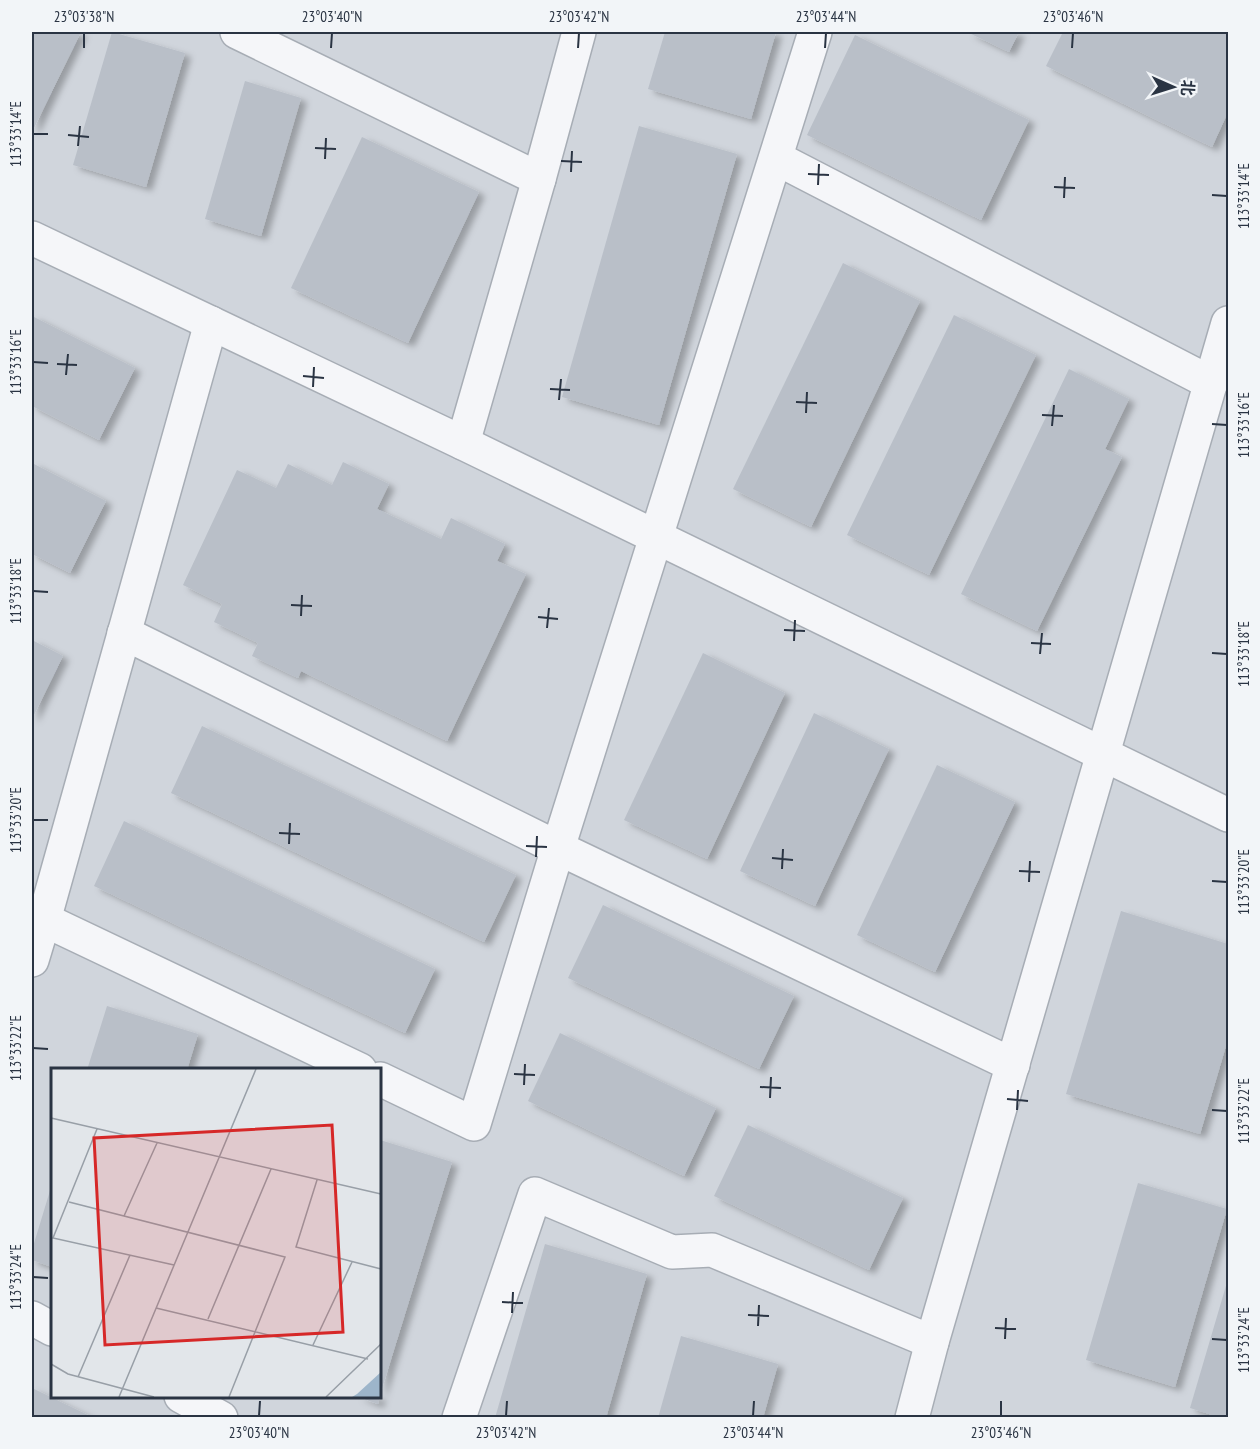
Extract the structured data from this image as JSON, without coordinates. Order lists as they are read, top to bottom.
{
  "north": "right",
  "coordinates": [
    "23°03'38\"N",
    "23°03'40\"N",
    "23°03'42\"N",
    "23°03'44\"N",
    "23°03'46\"N",
    "113°33'14\"E",
    "113°33'16\"E",
    "113°33'18\"E",
    "113°33'20\"E",
    "113°33'22\"E",
    "113°33'24\"E"
  ]
}
